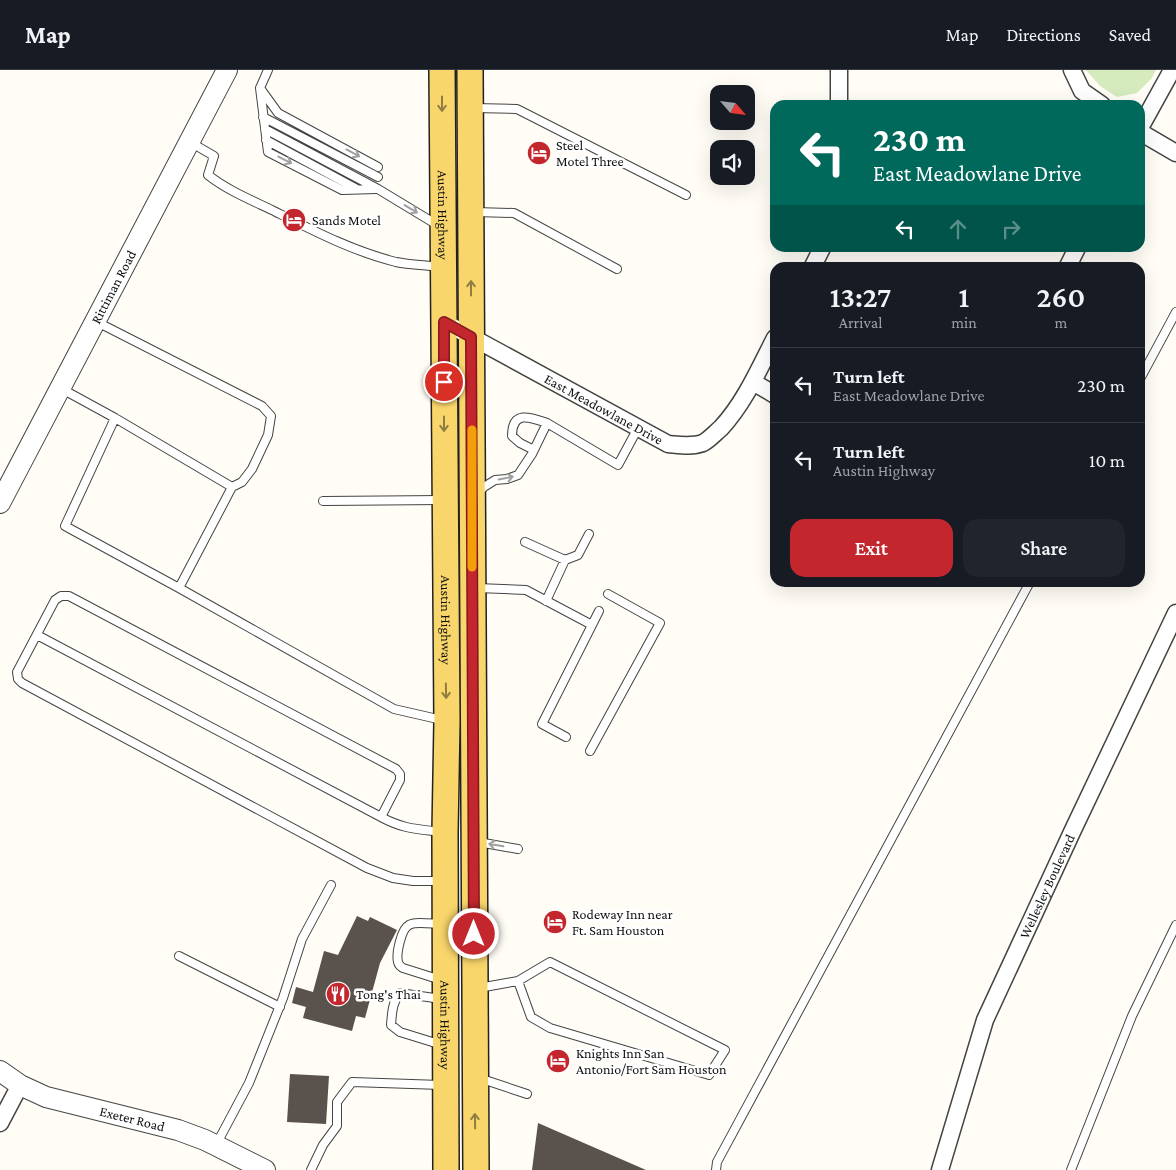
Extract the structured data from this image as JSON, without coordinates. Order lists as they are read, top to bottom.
{
  "streets": {
    "main road": ["Austin Highway"],
    "street": [
      "Rittiman Road",
      "East Meadowlane Drive",
      "Wellesley Boulevard",
      "Exeter Road"
    ]
  },
  "crossings": [
    ["Austin Highway", "East Meadowlane Drive"]
  ],
  "places": {
    "hotel": [
      "Steel Motel Three",
      "Sands Motel",
      "Rodeway Inn near Ft. Sam Houston",
      "Knights Inn San Antonio/Fort Sam Houston"
    ],
    "restaurant": ["Tong's Thai"]
  },
  "north": "bottom right",
  "page": {
    "header": "Map",
    "nav": ["Map", "Directions", "Saved"],
    "turn": ["230 m", "East Meadowlane Drive"],
    "eta": [
      "13:27",
      "Arrival",
      "1",
      "min",
      "260",
      "m"
    ],
    "list": [
      {
        "name": "Turn left",
        "note": "East Meadowlane Drive",
        "value": "230 m"
      },
      {
        "name": "Turn left",
        "note": "Austin Highway",
        "value": "10 m"
      }
    ],
    "buttons": ["Exit", "Share"]
  }
}
